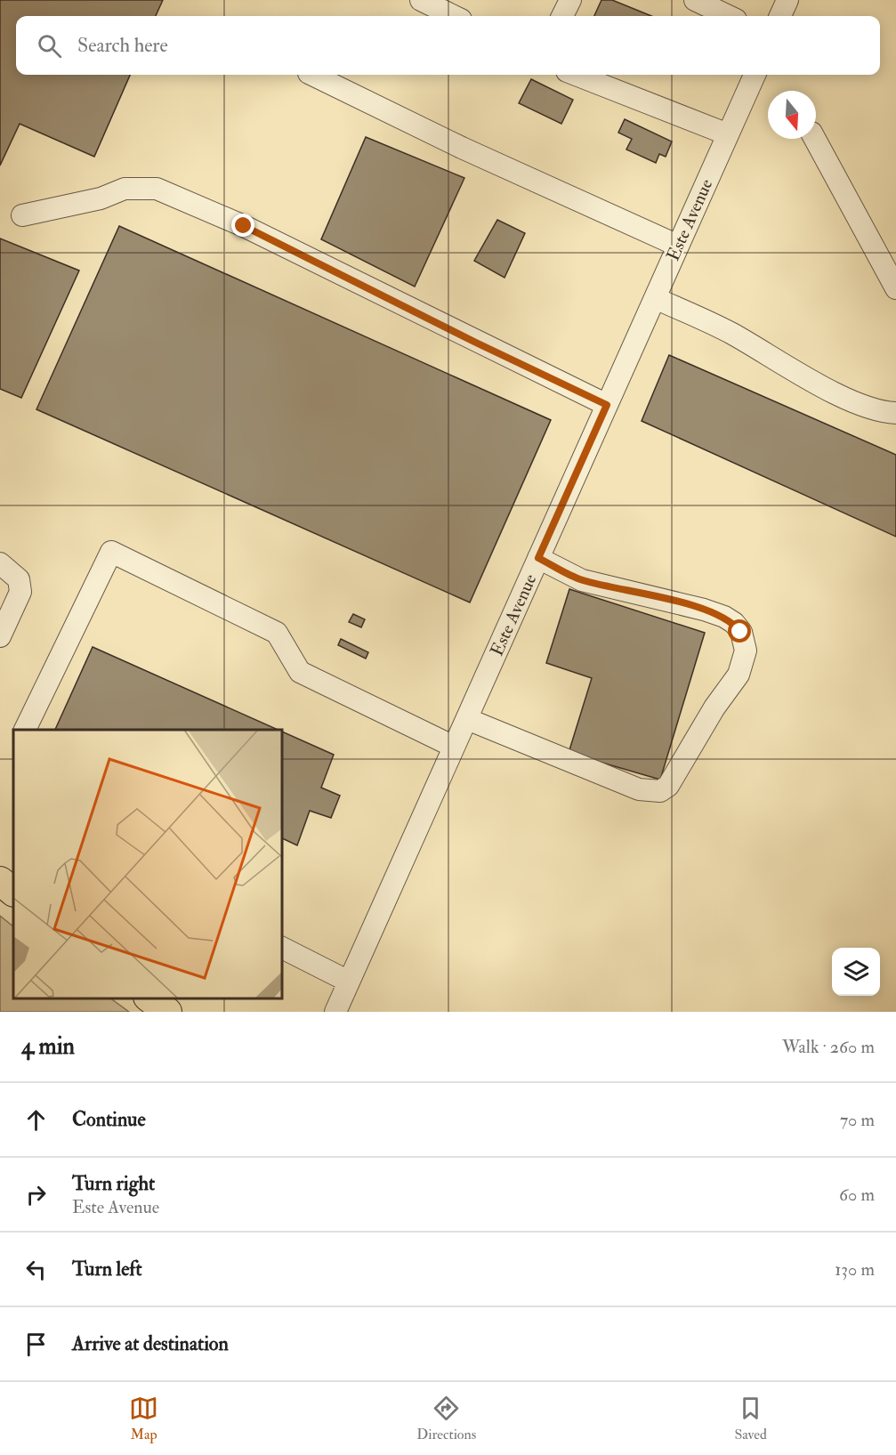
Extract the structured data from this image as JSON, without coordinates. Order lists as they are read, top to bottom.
{
  "streets": {
    "street": ["Este Avenue"]
  },
  "north": "bottom",
  "page": {
    "search": "Search here",
    "heading": ["4 min", "Walk · 260 m"],
    "list": [
      ["Continue", "70 m"],
      ["Turn right", "Este Avenue", "60 m"],
      ["Turn left", "130 m"],
      "Arrive at destination"
    ],
    "nav": ["Map", "Directions", "Saved"]
  }
}
